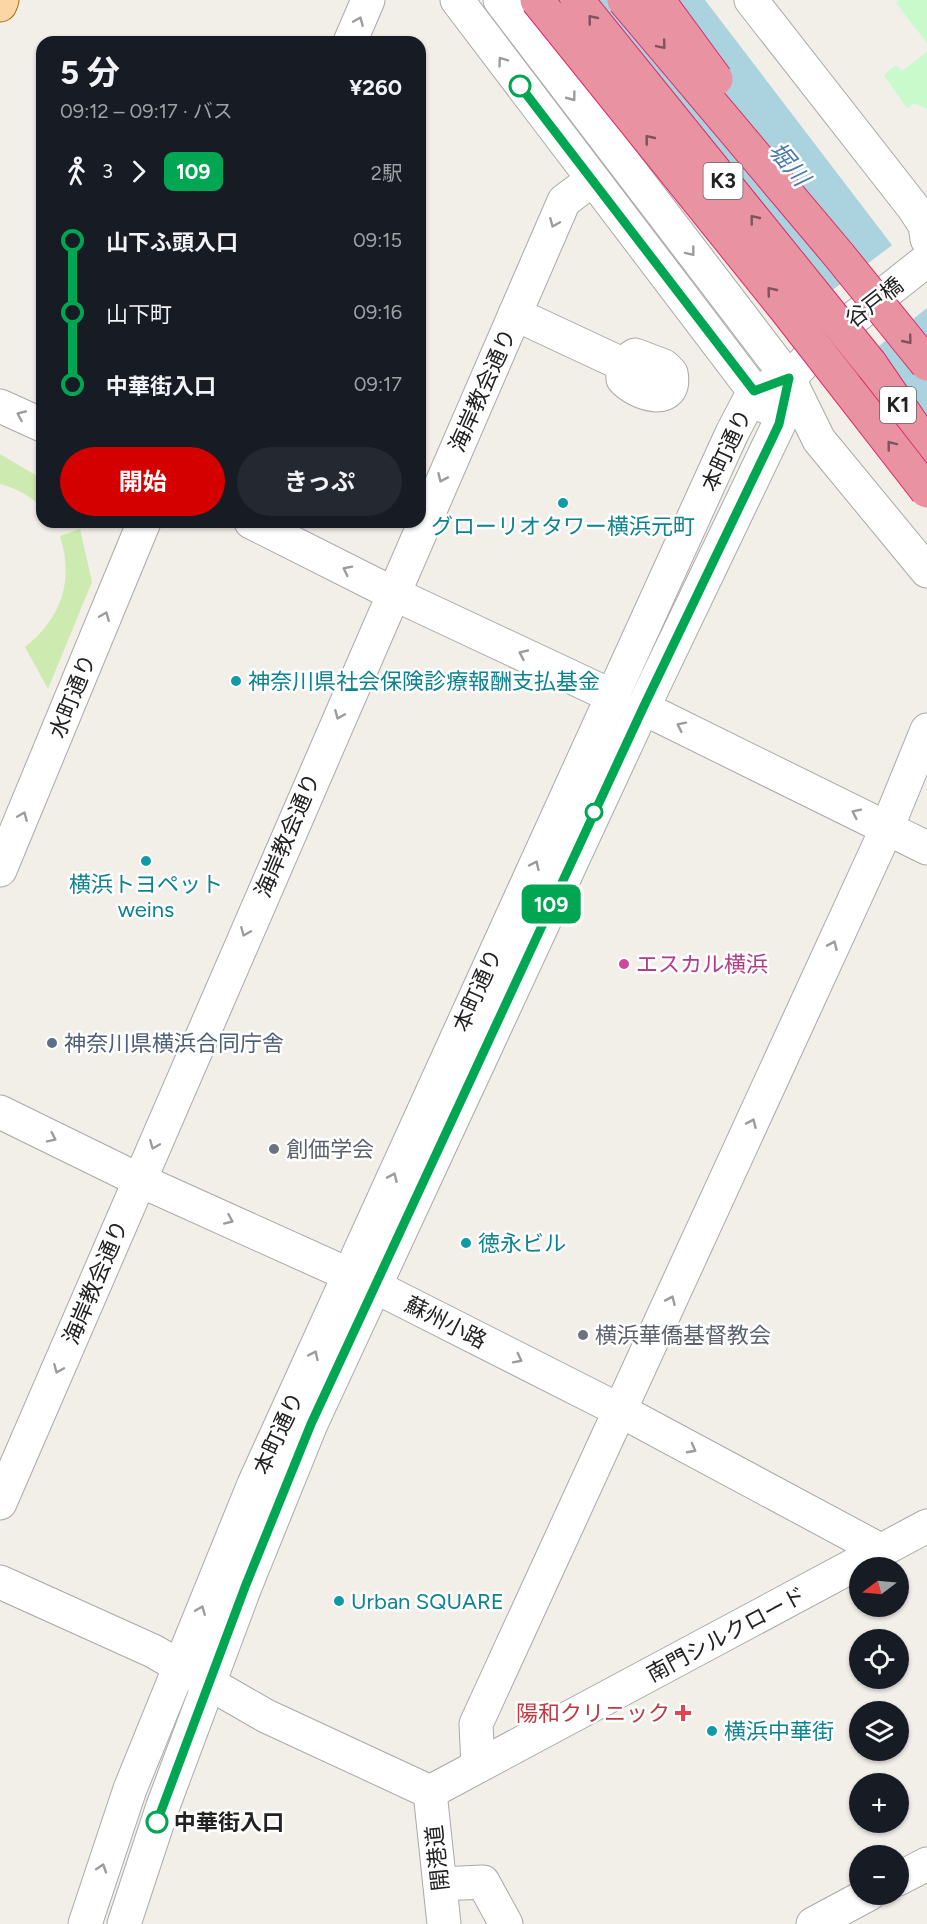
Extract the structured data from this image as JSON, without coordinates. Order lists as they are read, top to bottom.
{
  "streets": {
    "highway": ["K3", "K1"],
    "street": [
      "谷戸橋",
      "海岸教会通り",
      "本町通り",
      "水町通り",
      "蘇州小路",
      "南門シルクロード",
      "開港道"
    ]
  },
  "crossings": [
    ["K3", "K1"],
    ["谷戸橋", "本町通り"],
    ["海岸教会通り", "蘇州小路"],
    ["本町通り", "蘇州小路"],
    ["蘇州小路", "南門シルクロード"],
    ["南門シルクロード", "開港道"]
  ],
  "one_way": ["海岸教会通り", "水町通り", "蘇州小路"],
  "water": ["堀川"],
  "places": {
    "other": [
      "グローリオタワー横浜元町",
      "神奈川県社会保険診療報酬支払基金",
      "横浜トヨペット weins",
      "エスカル横浜",
      "神奈川県横浜合同庁舎",
      "創価学会",
      "徳永ビル",
      "横浜華僑基督教会",
      "Urban SQUARE",
      "横浜中華街",
      "中華街入口"
    ],
    "health": ["陽和クリニック"]
  },
  "lines": ["bus line 109"],
  "north": "left",
  "page": {
    "on_map": "109",
    "heading": ["5 分", "09:12 – 09:17 · バス", "¥260"],
    "legs": ["3", "109", "2駅"],
    "list": [
      {
        "name": "山下ふ頭入口",
        "value": "09:15"
      },
      {
        "name": "山下町",
        "value": "09:16"
      },
      {
        "name": "中華街入口",
        "value": "09:17"
      }
    ],
    "buttons": ["開始", "きっぷ"],
    "map_buttons": ["+", "−"]
  }
}
